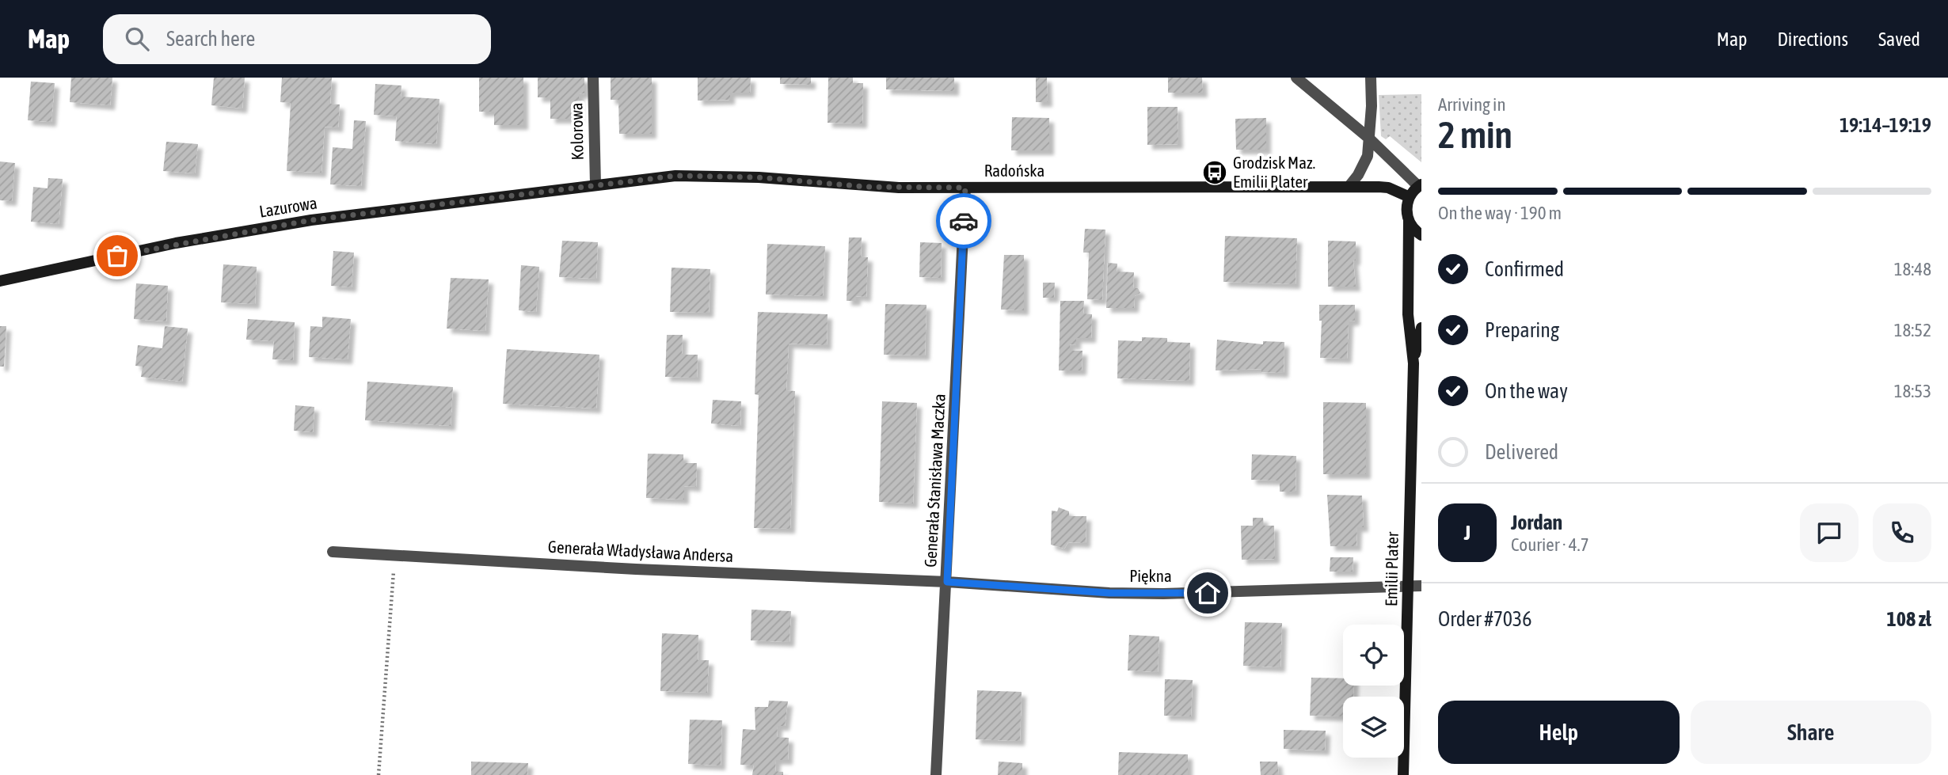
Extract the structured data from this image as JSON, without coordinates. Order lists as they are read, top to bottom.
{
  "streets": {
    "street": [
      "Kolorowa",
      "Radońska",
      "Lazurowa",
      "Generała Stanisława Maczka",
      "Generała Władysława Andersa",
      "Emilii Plater",
      "Piękna"
    ]
  },
  "crossings": [
    ["Kolorowa", "Lazurowa"],
    ["Radońska", "Lazurowa"],
    ["Radońska", "Generała Stanisława Maczka"],
    ["Radońska", "Emilii Plater"],
    ["Generała Stanisława Maczka", "Generała Władysława Andersa"],
    ["Generała Stanisława Maczka", "Piękna"],
    ["Generała Władysława Andersa", "Piękna"],
    ["Emilii Plater", "Piękna"]
  ],
  "places": {
    "bus stop": ["Grodzisk Maz. Emilii Plater"]
  },
  "page": {
    "header": "Map",
    "search": "Search here",
    "nav": ["Map", "Directions", "Saved"],
    "heading": ["2 min", "Arriving in", "19:14–19:19"],
    "panel": [
      "Jordan",
      "Courier · 4.7",
      "Order #7036",
      "108 zł"
    ],
    "bar": "On the way · 190 m",
    "list": [
      ["Confirmed", "18:48"],
      ["Preparing", "18:52"],
      ["On the way", "18:53"],
      "Delivered"
    ],
    "round": "J",
    "buttons": ["Help", "Share"]
  }
}
